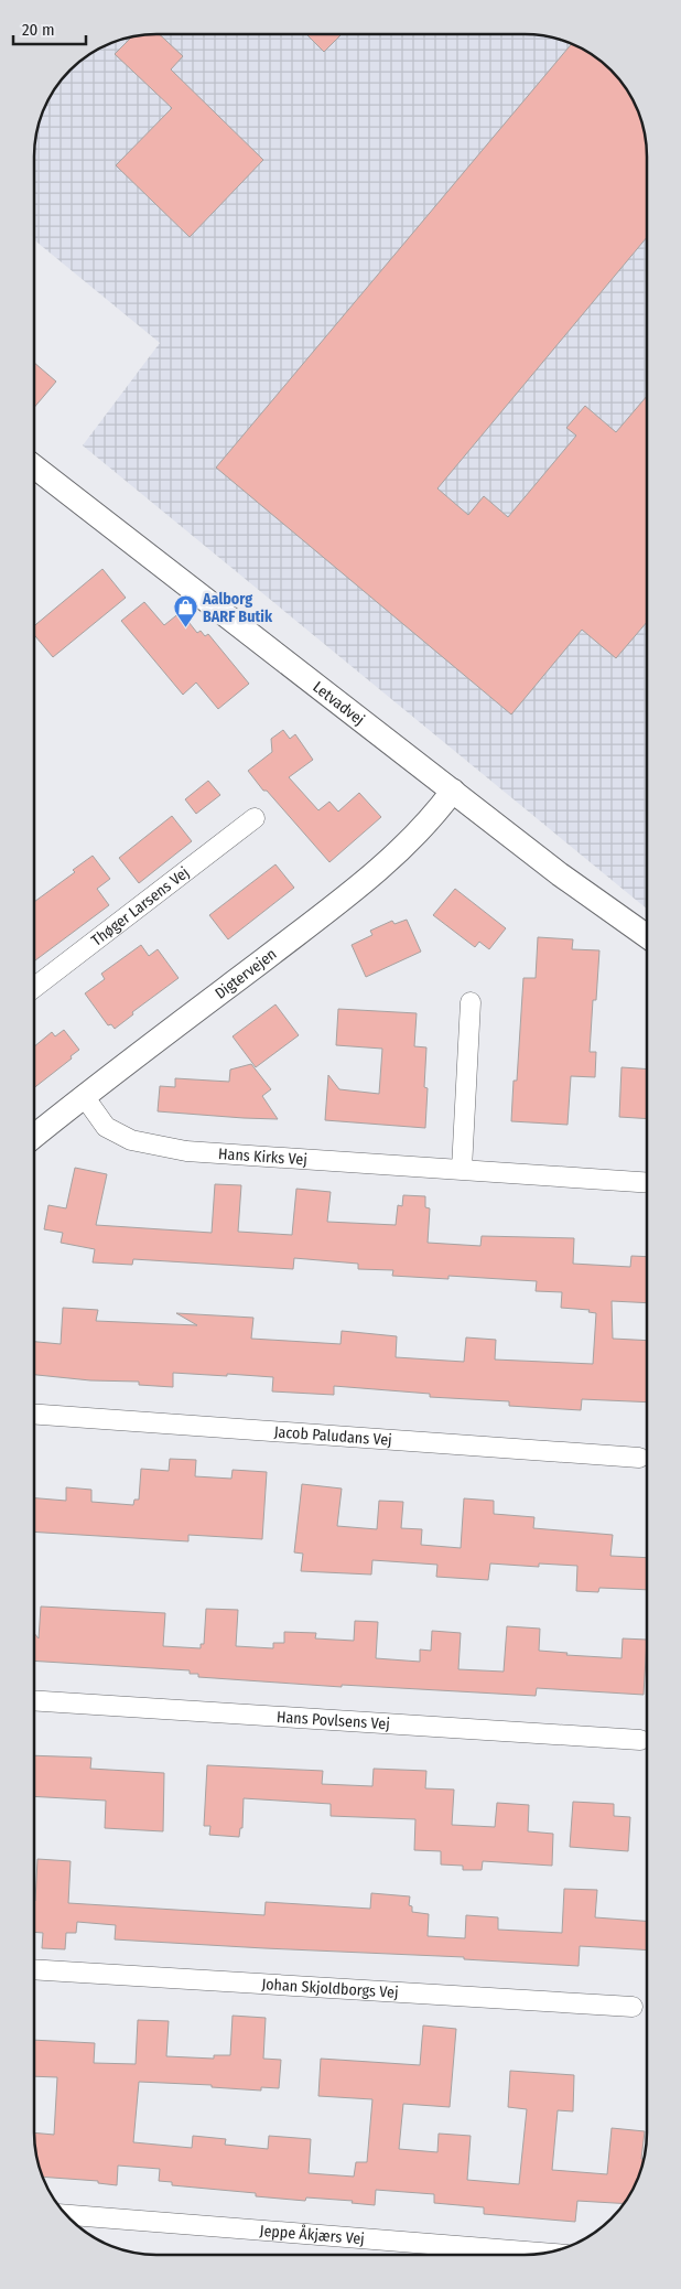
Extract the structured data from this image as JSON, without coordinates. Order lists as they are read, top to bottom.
{
  "streets": {
    "street": [
      "Letvadvej",
      "Thøger Larsens Vej",
      "Digtervejen",
      "Hans Kirks Vej",
      "Jacob Paludans Vej",
      "Hans Povlsens Vej",
      "Johan Skjoldborgs Vej",
      "Jeppe Åkjærs Vej"
    ]
  },
  "crossings": [
    ["Letvadvej", "Digtervejen"],
    ["Digtervejen", "Hans Kirks Vej"]
  ],
  "places": {
    "shop": ["Aalborg BARF Butik"]
  },
  "scale_bar": "20 m"
}
